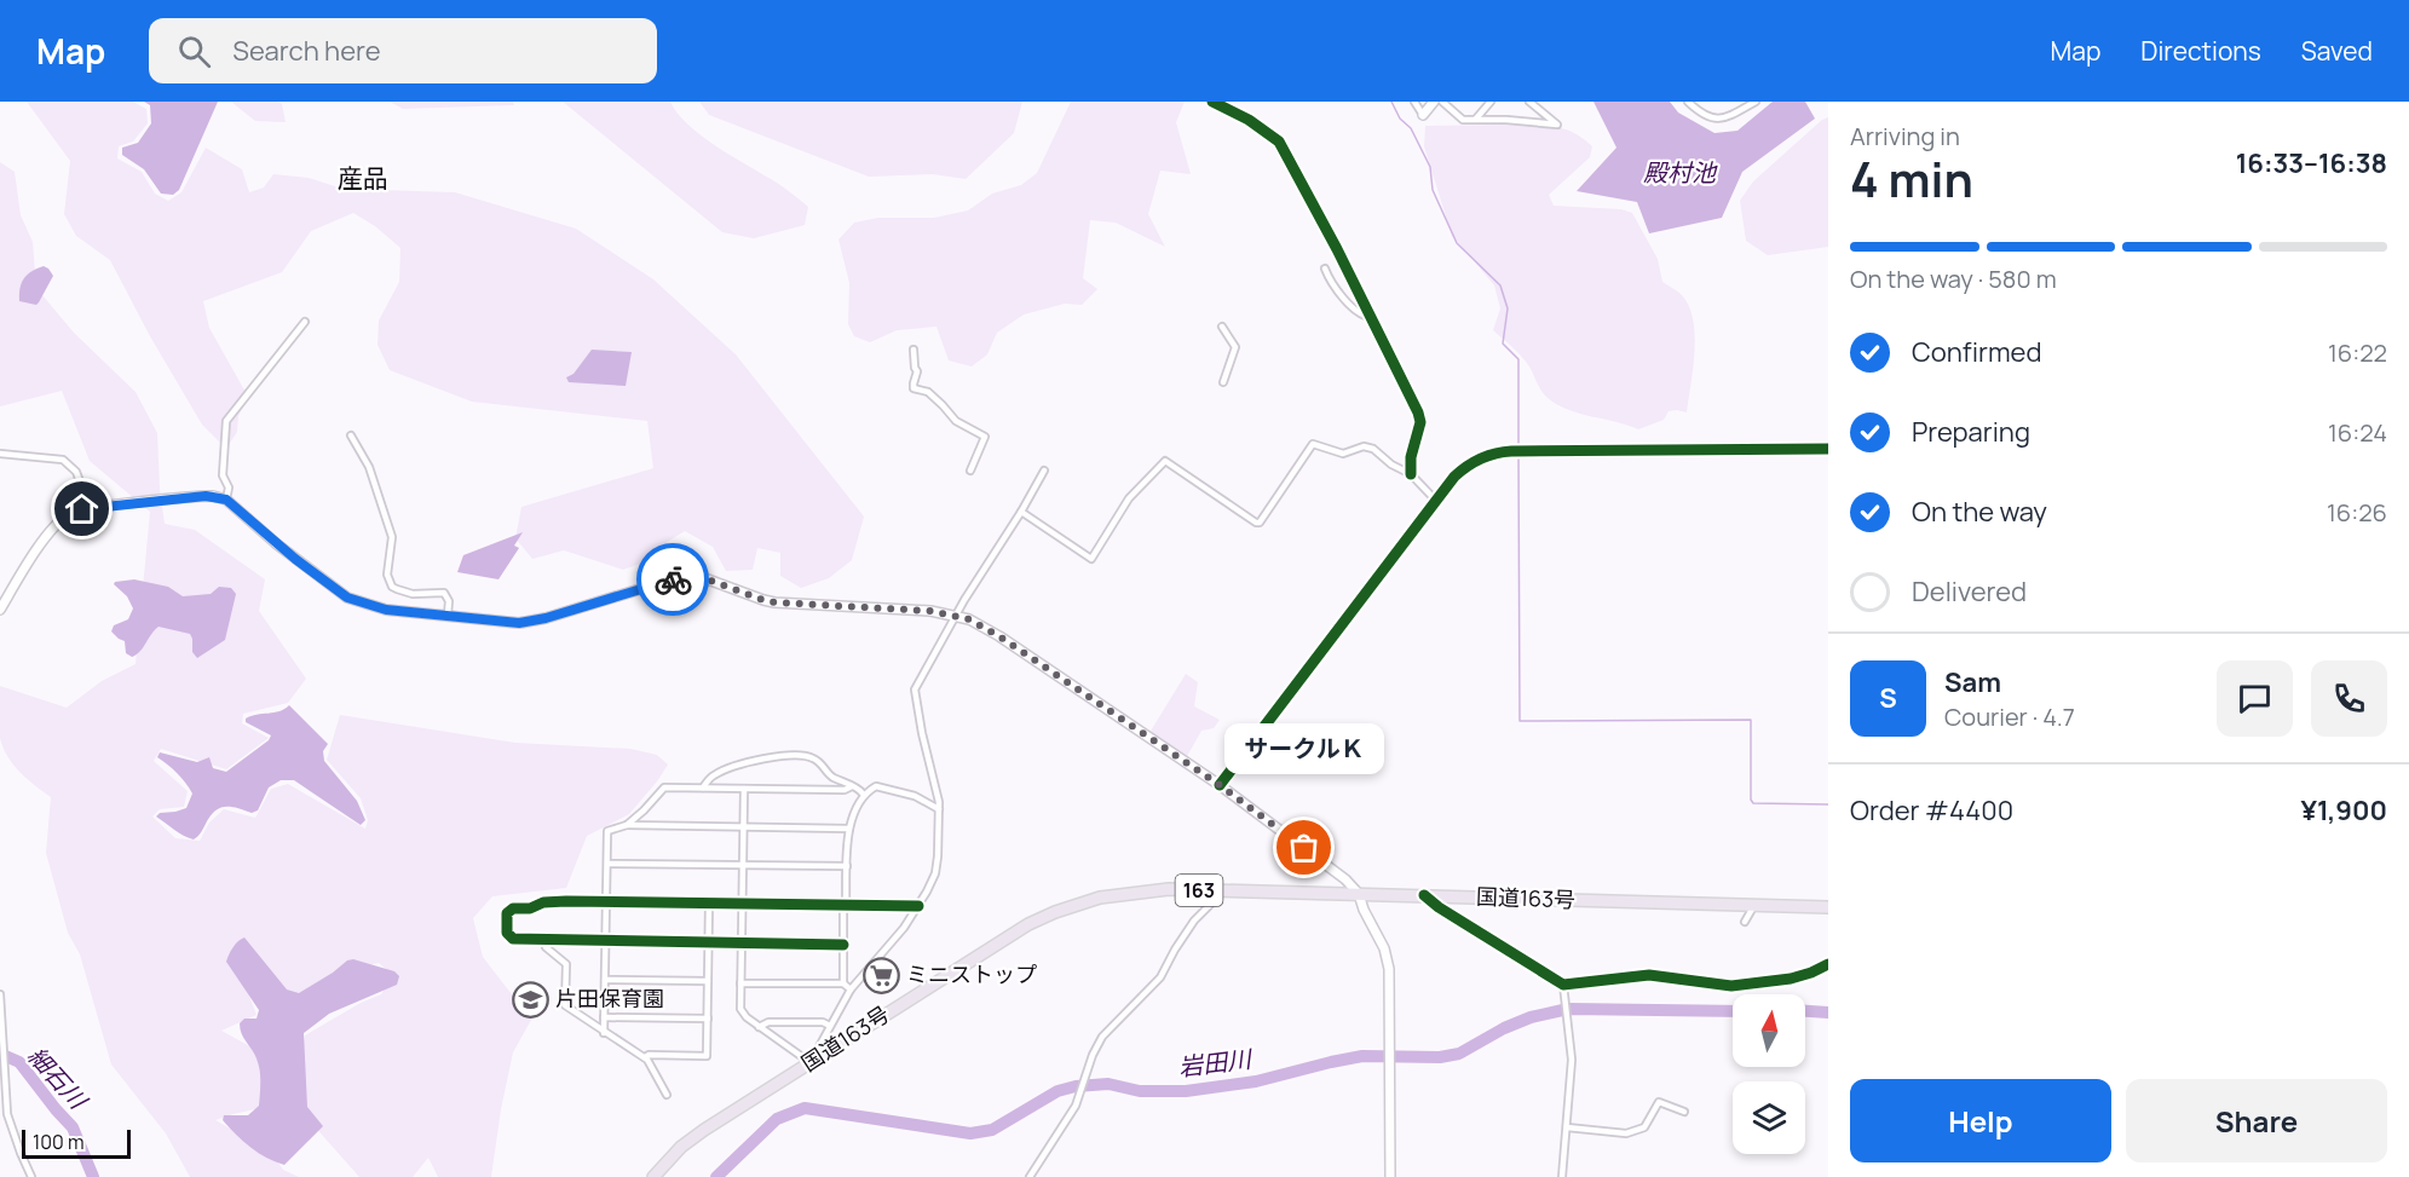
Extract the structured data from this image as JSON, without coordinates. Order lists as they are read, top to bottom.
{
  "streets": {
    "highway": ["163", "国道163号"]
  },
  "districts": ["産品"],
  "water": ["殿村池", "岩田川", "細石川"],
  "places": {
    "other": ["サークルＫ"],
    "supermarket": ["ミニストップ"],
    "school or university": ["片田保育園"]
  },
  "scale_bar": "100 m",
  "north": "top",
  "page": {
    "header": "Map",
    "search": "Search here",
    "nav": ["Map", "Directions", "Saved"],
    "heading": ["4 min", "Arriving in", "16:33–16:38"],
    "panel": [
      "Sam",
      "Courier · 4.7",
      "Order #4400",
      "¥1,900"
    ],
    "bar": "On the way · 580 m",
    "list": [
      ["Confirmed", "16:22"],
      ["Preparing", "16:24"],
      ["On the way", "16:26"],
      "Delivered"
    ],
    "round": "S",
    "bubble": "サークルＫ",
    "buttons": ["Help", "Share"],
    "scale": "100 m"
  }
}
